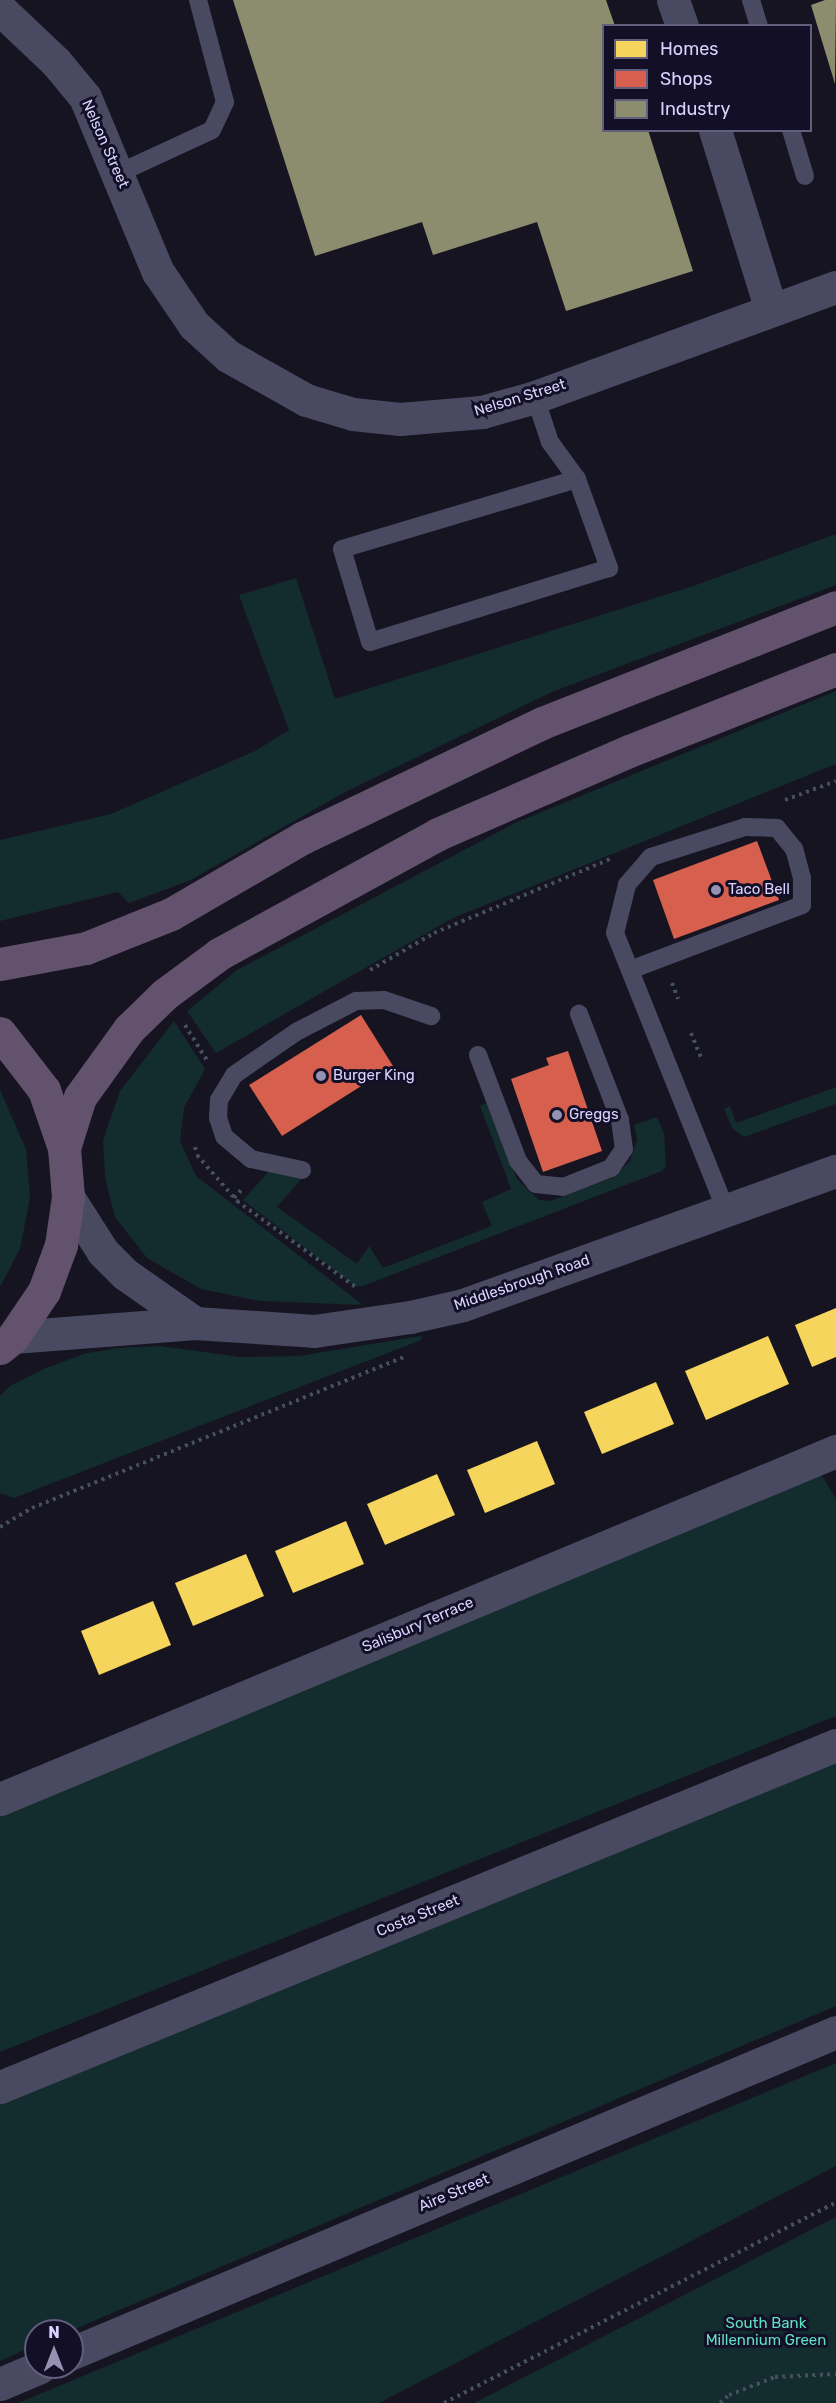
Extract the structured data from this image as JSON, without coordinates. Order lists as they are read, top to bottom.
{
  "streets": {
    "street": [
      "Nelson Street",
      "Middlesbrough Road",
      "Salisbury Terrace",
      "Costa Street",
      "Aire Street"
    ]
  },
  "parks": ["South Bank Millennium Green"],
  "places": ["Taco Bell", "Burger King", "Greggs"],
  "legend": ["Homes", "Shops", "Industry"],
  "north": "top"
}
